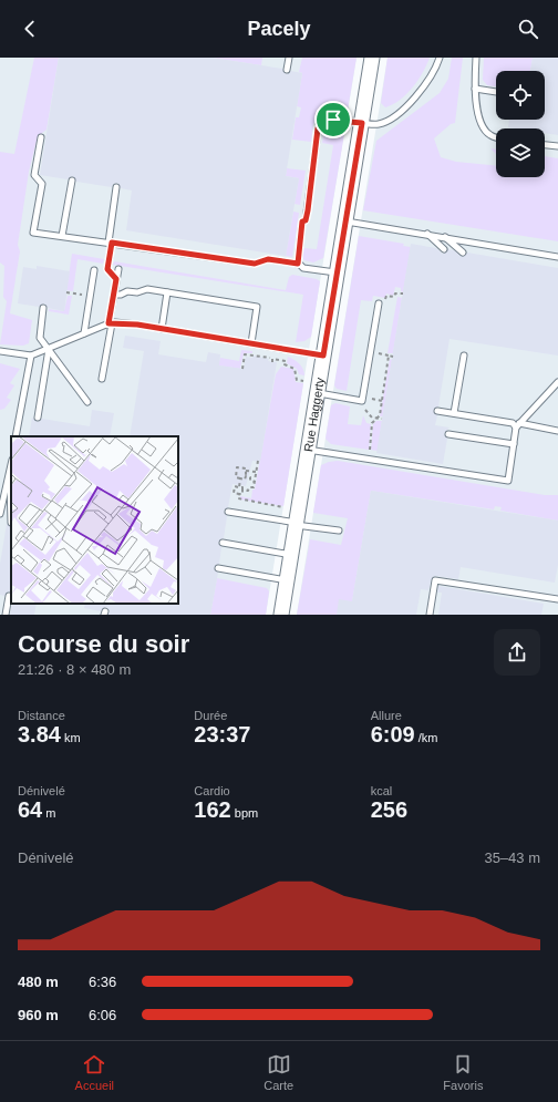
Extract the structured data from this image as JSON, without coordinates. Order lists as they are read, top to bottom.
{
  "streets": {
    "street": ["Rue Haggerty"]
  },
  "page": {
    "header": "Pacely",
    "heading": ["Course du soir", "21:26 · 8 × 480 m"],
    "stats": [
      ["Distance", "3.84 km"],
      ["Durée", "23:37"],
      ["Allure", "6:09 /km"],
      ["Dénivelé", "64 m"],
      ["Cardio", "162 bpm"],
      ["kcal", "256"]
    ],
    "chart": ["Dénivelé", "35–43 m"],
    "list": [
      {
        "name": "480 m",
        "note": "6:36"
      },
      {
        "name": "960 m",
        "note": "6:06"
      }
    ],
    "tabs": ["Accueil", "Carte", "Favoris"]
  }
}
